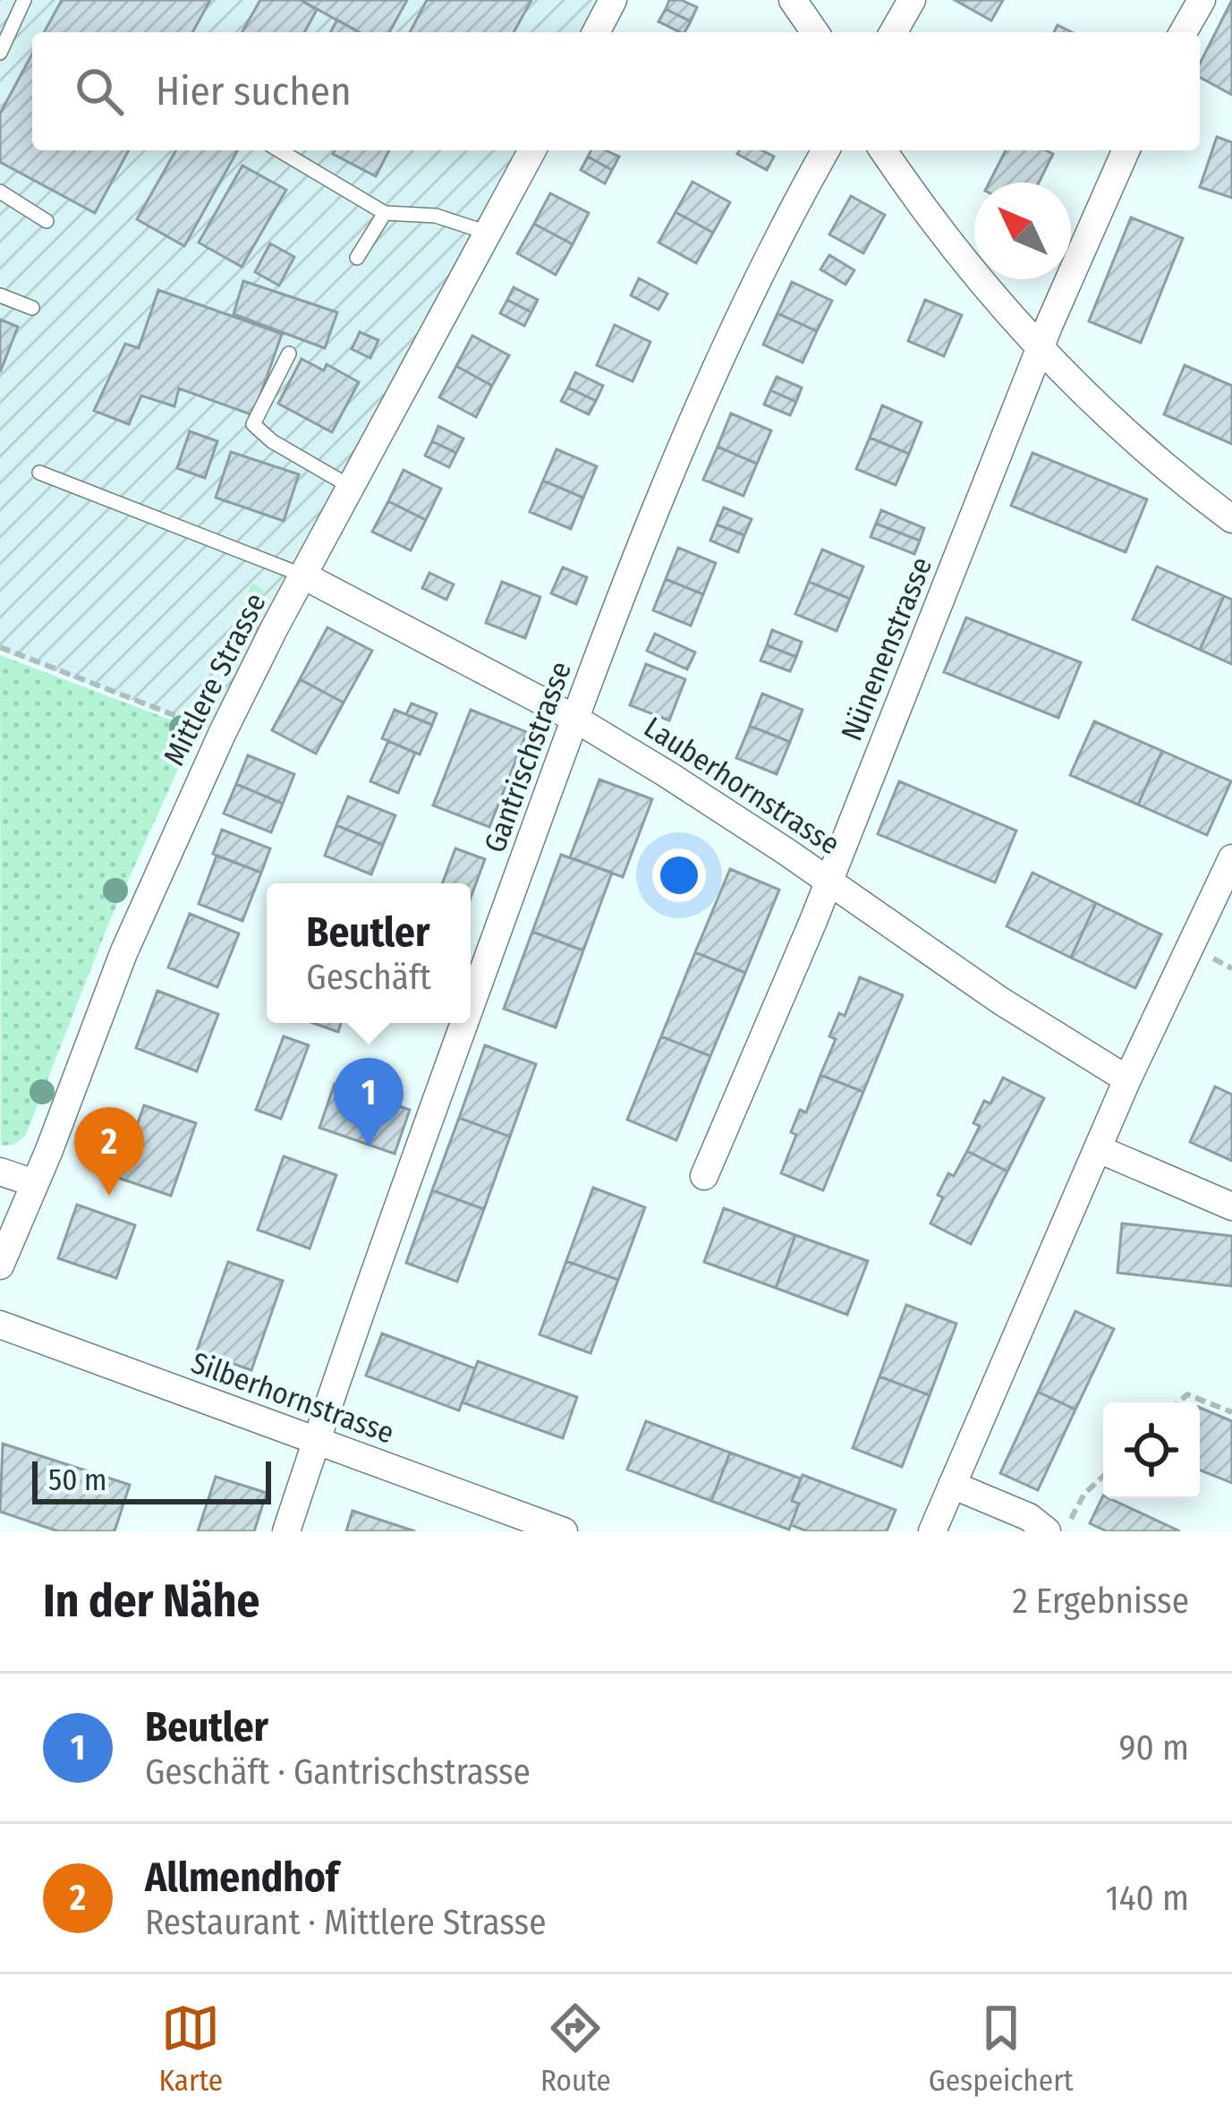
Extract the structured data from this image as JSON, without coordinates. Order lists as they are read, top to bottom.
{
  "streets": {
    "street": [
      "Nünenenstrasse",
      "Mittlere Strasse",
      "Gantrischstrasse",
      "Lauberhornstrasse",
      "Silberhornstrasse"
    ]
  },
  "crossings": [
    ["Nünenenstrasse", "Lauberhornstrasse"],
    ["Mittlere Strasse", "Lauberhornstrasse"],
    ["Gantrischstrasse", "Lauberhornstrasse"],
    ["Gantrischstrasse", "Silberhornstrasse"]
  ],
  "scale_bar": "50 m",
  "north": "top left",
  "page": {
    "search": "Hier suchen",
    "popup": ["Beutler", "Geschäft"],
    "pins": ["1", "2"],
    "scale": "50 m",
    "heading": ["In der Nähe", "2 Ergebnisse"],
    "list": [
      {
        "mark": "1",
        "name": "Beutler",
        "note": "Geschäft · Gantrischstrasse",
        "value": "90 m"
      },
      {
        "mark": "2",
        "name": "Allmendhof",
        "note": "Restaurant · Mittlere Strasse",
        "value": "140 m"
      }
    ],
    "nav": ["Karte", "Route", "Gespeichert"]
  }
}
